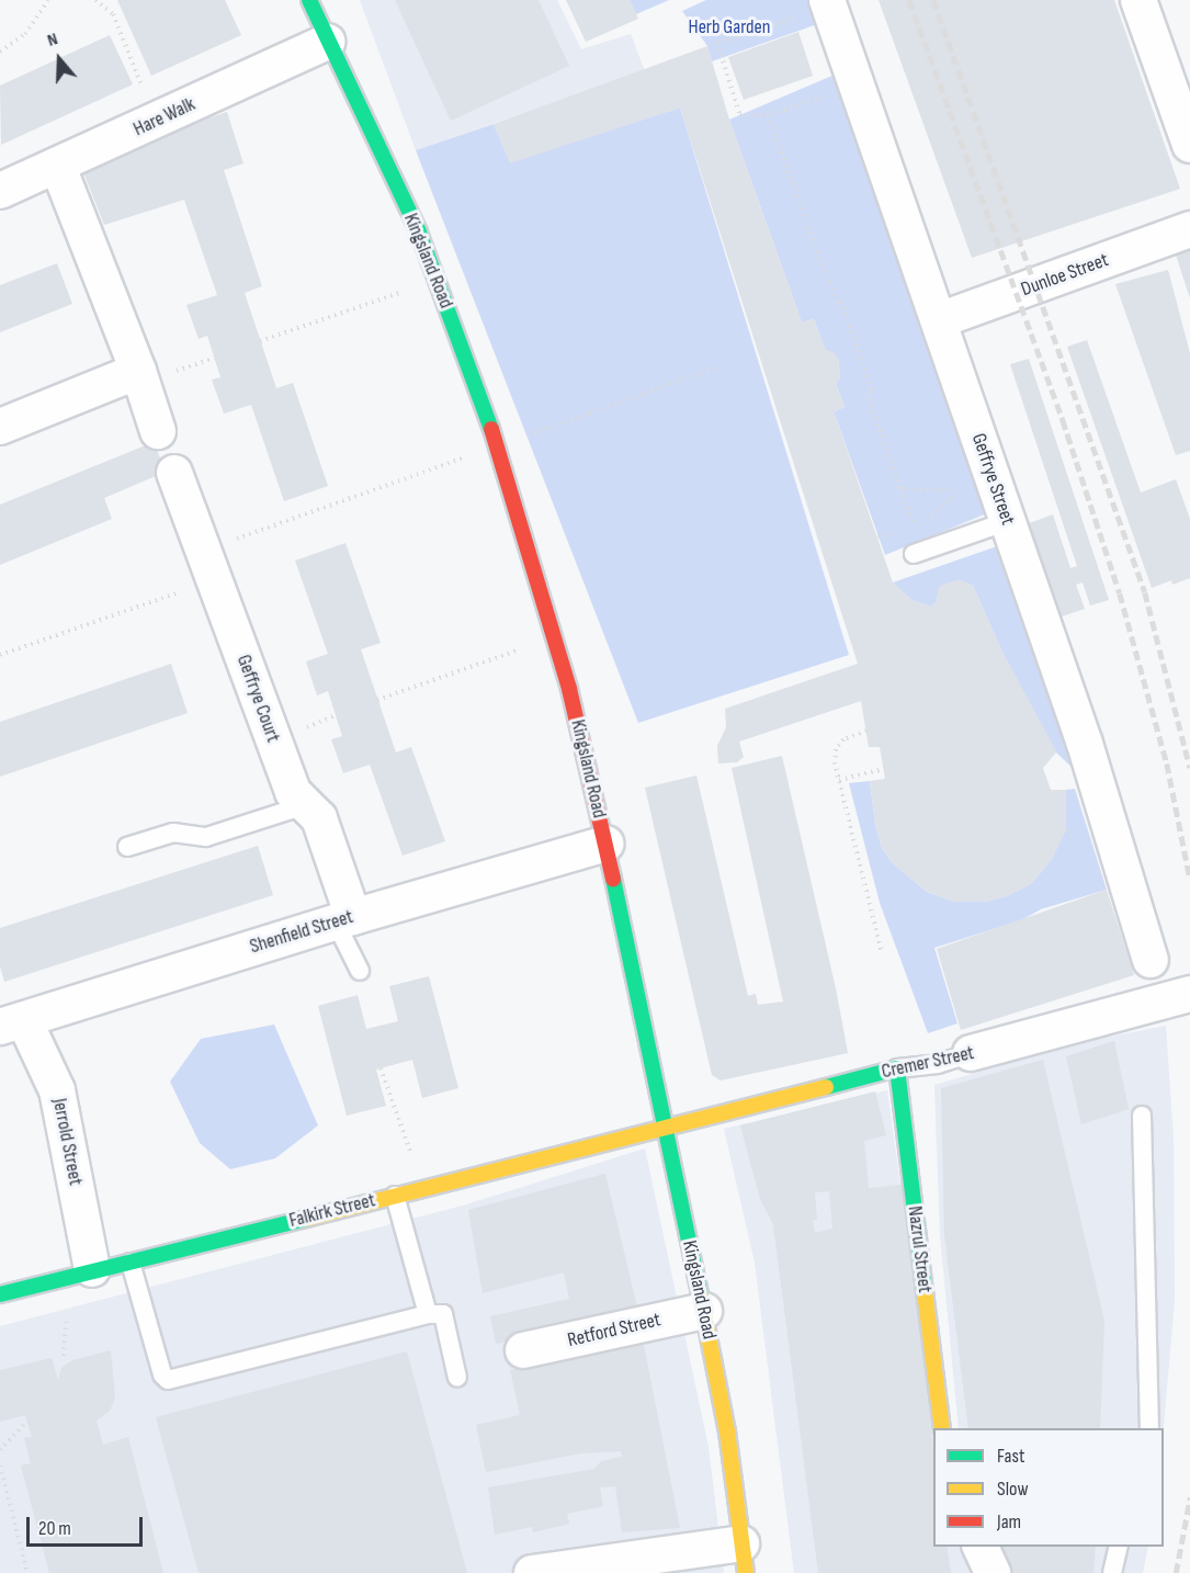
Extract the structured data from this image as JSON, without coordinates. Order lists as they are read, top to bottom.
{
  "streets": {
    "main road": [
      "Kingsland Road",
      "Cremer Street",
      "Falkirk Street",
      "Nazrul Street"
    ],
    "street": [
      "Hare Walk",
      "Dunloe Street",
      "Geffrye Street",
      "Geffrye Court",
      "Shenfield Street",
      "Jerrold Street",
      "Retford Street"
    ]
  },
  "crossings": [
    ["Hare Walk", "Kingsland Road"],
    ["Kingsland Road", "Shenfield Street"],
    ["Kingsland Road", "Cremer Street"],
    ["Kingsland Road", "Falkirk Street"],
    ["Kingsland Road", "Retford Street"],
    ["Dunloe Street", "Geffrye Street"],
    ["Geffrye Court", "Shenfield Street"],
    ["Shenfield Street", "Jerrold Street"],
    ["Cremer Street", "Falkirk Street"],
    ["Cremer Street", "Nazrul Street"],
    ["Jerrold Street", "Falkirk Street"]
  ],
  "parks": ["Herb Garden"],
  "legend": ["Fast", "Slow", "Jam"],
  "scale_bar": "20 m",
  "north": "top"
}
